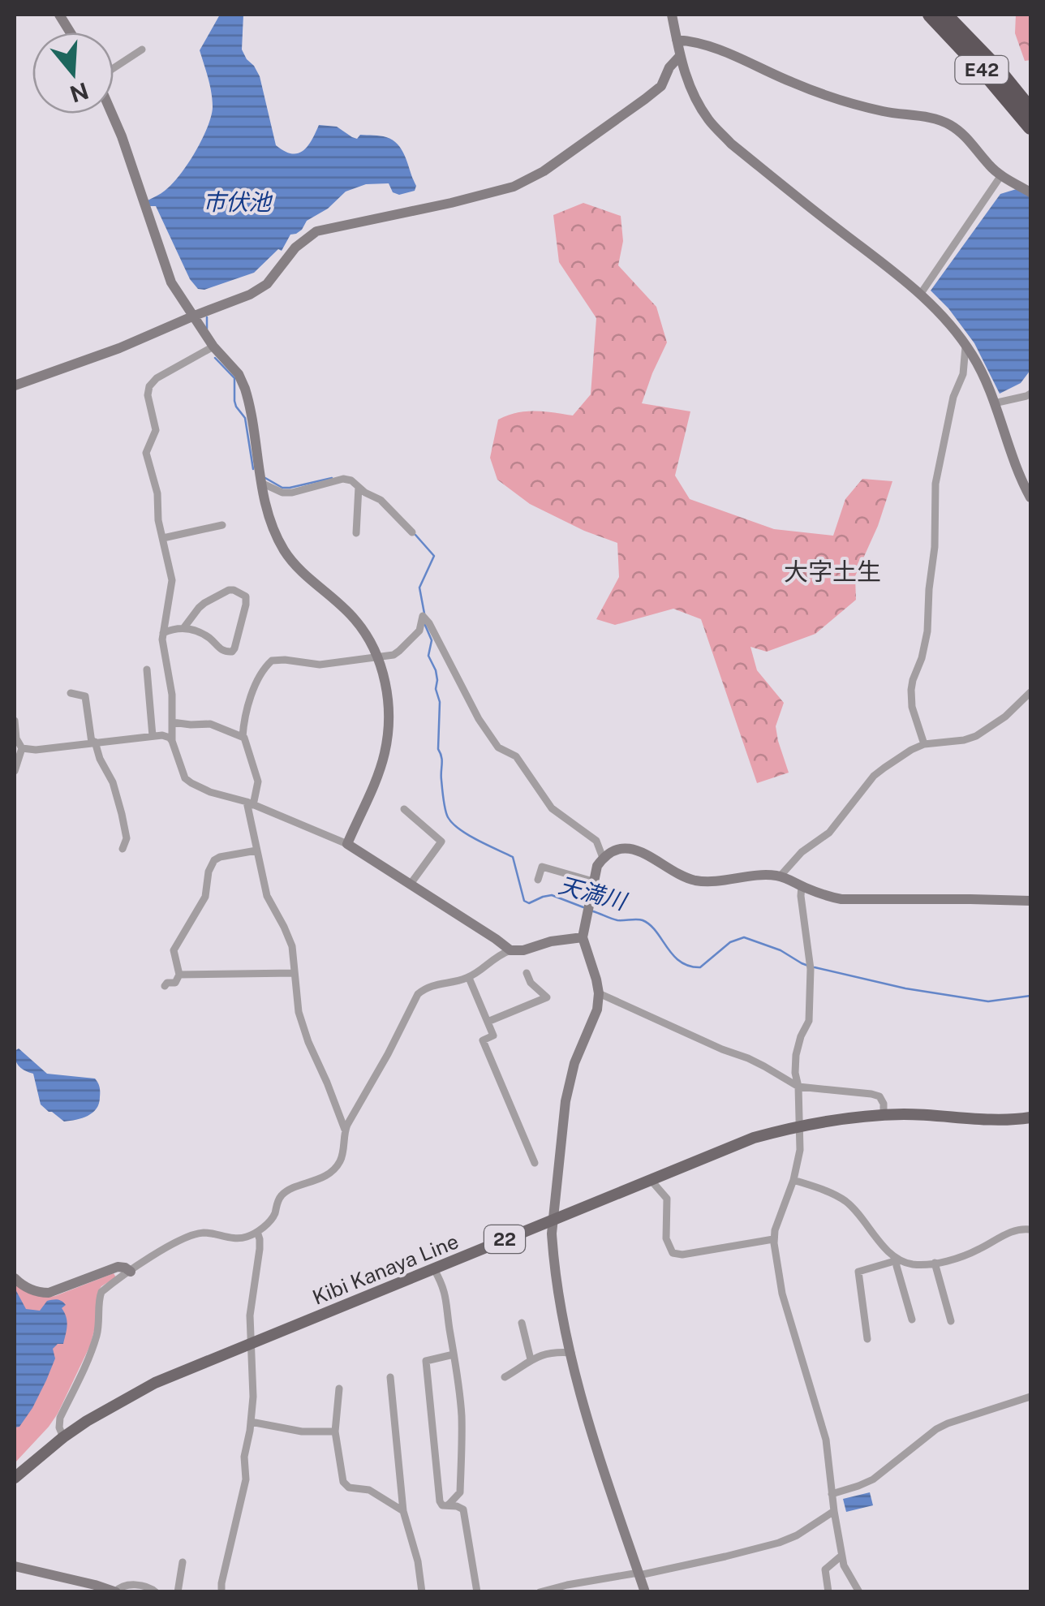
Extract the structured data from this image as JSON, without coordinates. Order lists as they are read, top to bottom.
{
  "streets": {
    "highway": ["E42"],
    "main road": ["22", "Kibi Kanaya Line"]
  },
  "districts": ["大字土生"],
  "water": ["市伏池", "天満川"],
  "north": "bottom"
}
